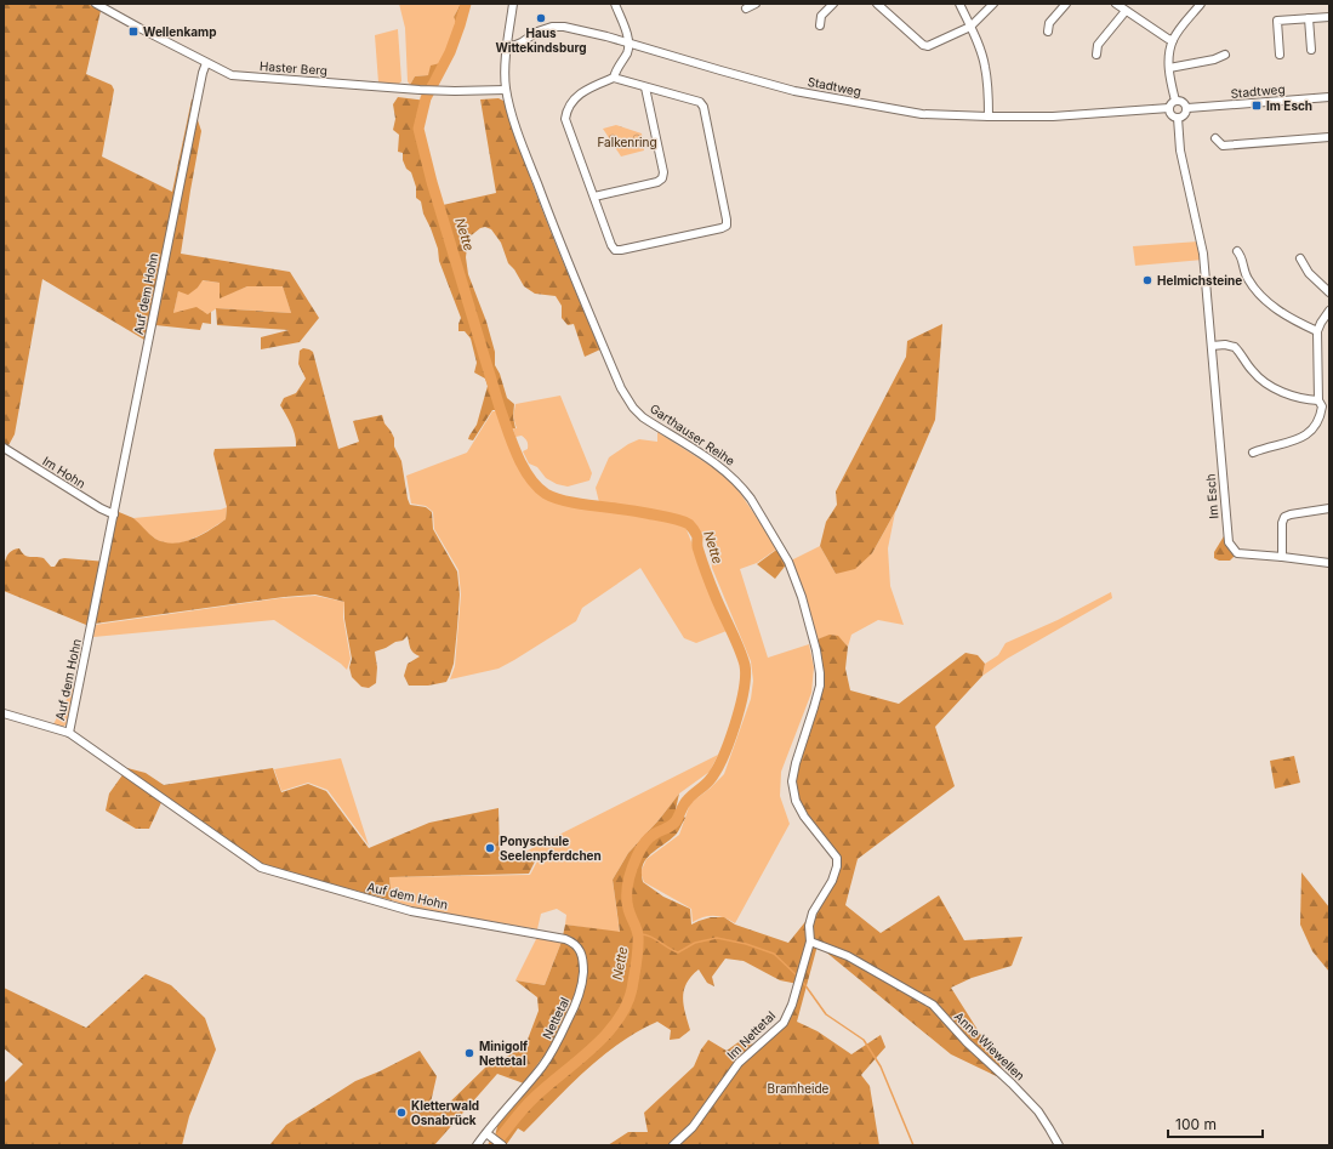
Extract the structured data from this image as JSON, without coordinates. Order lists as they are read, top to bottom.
{
  "streets": {
    "street": [
      "Haster Berg",
      "Stadtweg",
      "Auf dem Hohn",
      "Garthauser Reihe",
      "Im Hohn",
      "Im Esch",
      "Nettetal",
      "Im Nettetal",
      "Anne Wiewellen"
    ]
  },
  "crossings": [
    ["Haster Berg", "Auf dem Hohn"],
    ["Haster Berg", "Garthauser Reihe"],
    ["Stadtweg", "Im Esch"],
    ["Auf dem Hohn", "Im Hohn"],
    ["Auf dem Hohn", "Nettetal"],
    ["Garthauser Reihe", "Im Nettetal"],
    ["Garthauser Reihe", "Anne Wiewellen"]
  ],
  "water": ["Nette"],
  "parks": ["Falkenring", "Bramheide"],
  "places": {
    "other": [
      "Haus Wittekindsburg",
      "Helmichsteine",
      "Ponyschule Seelenpferdchen",
      "Minigolf Nettetal",
      "Kletterwald Osnabrück"
    ],
    "transit": ["Wellenkamp", "Im Esch"]
  },
  "scale_bar": "100 m"
}
